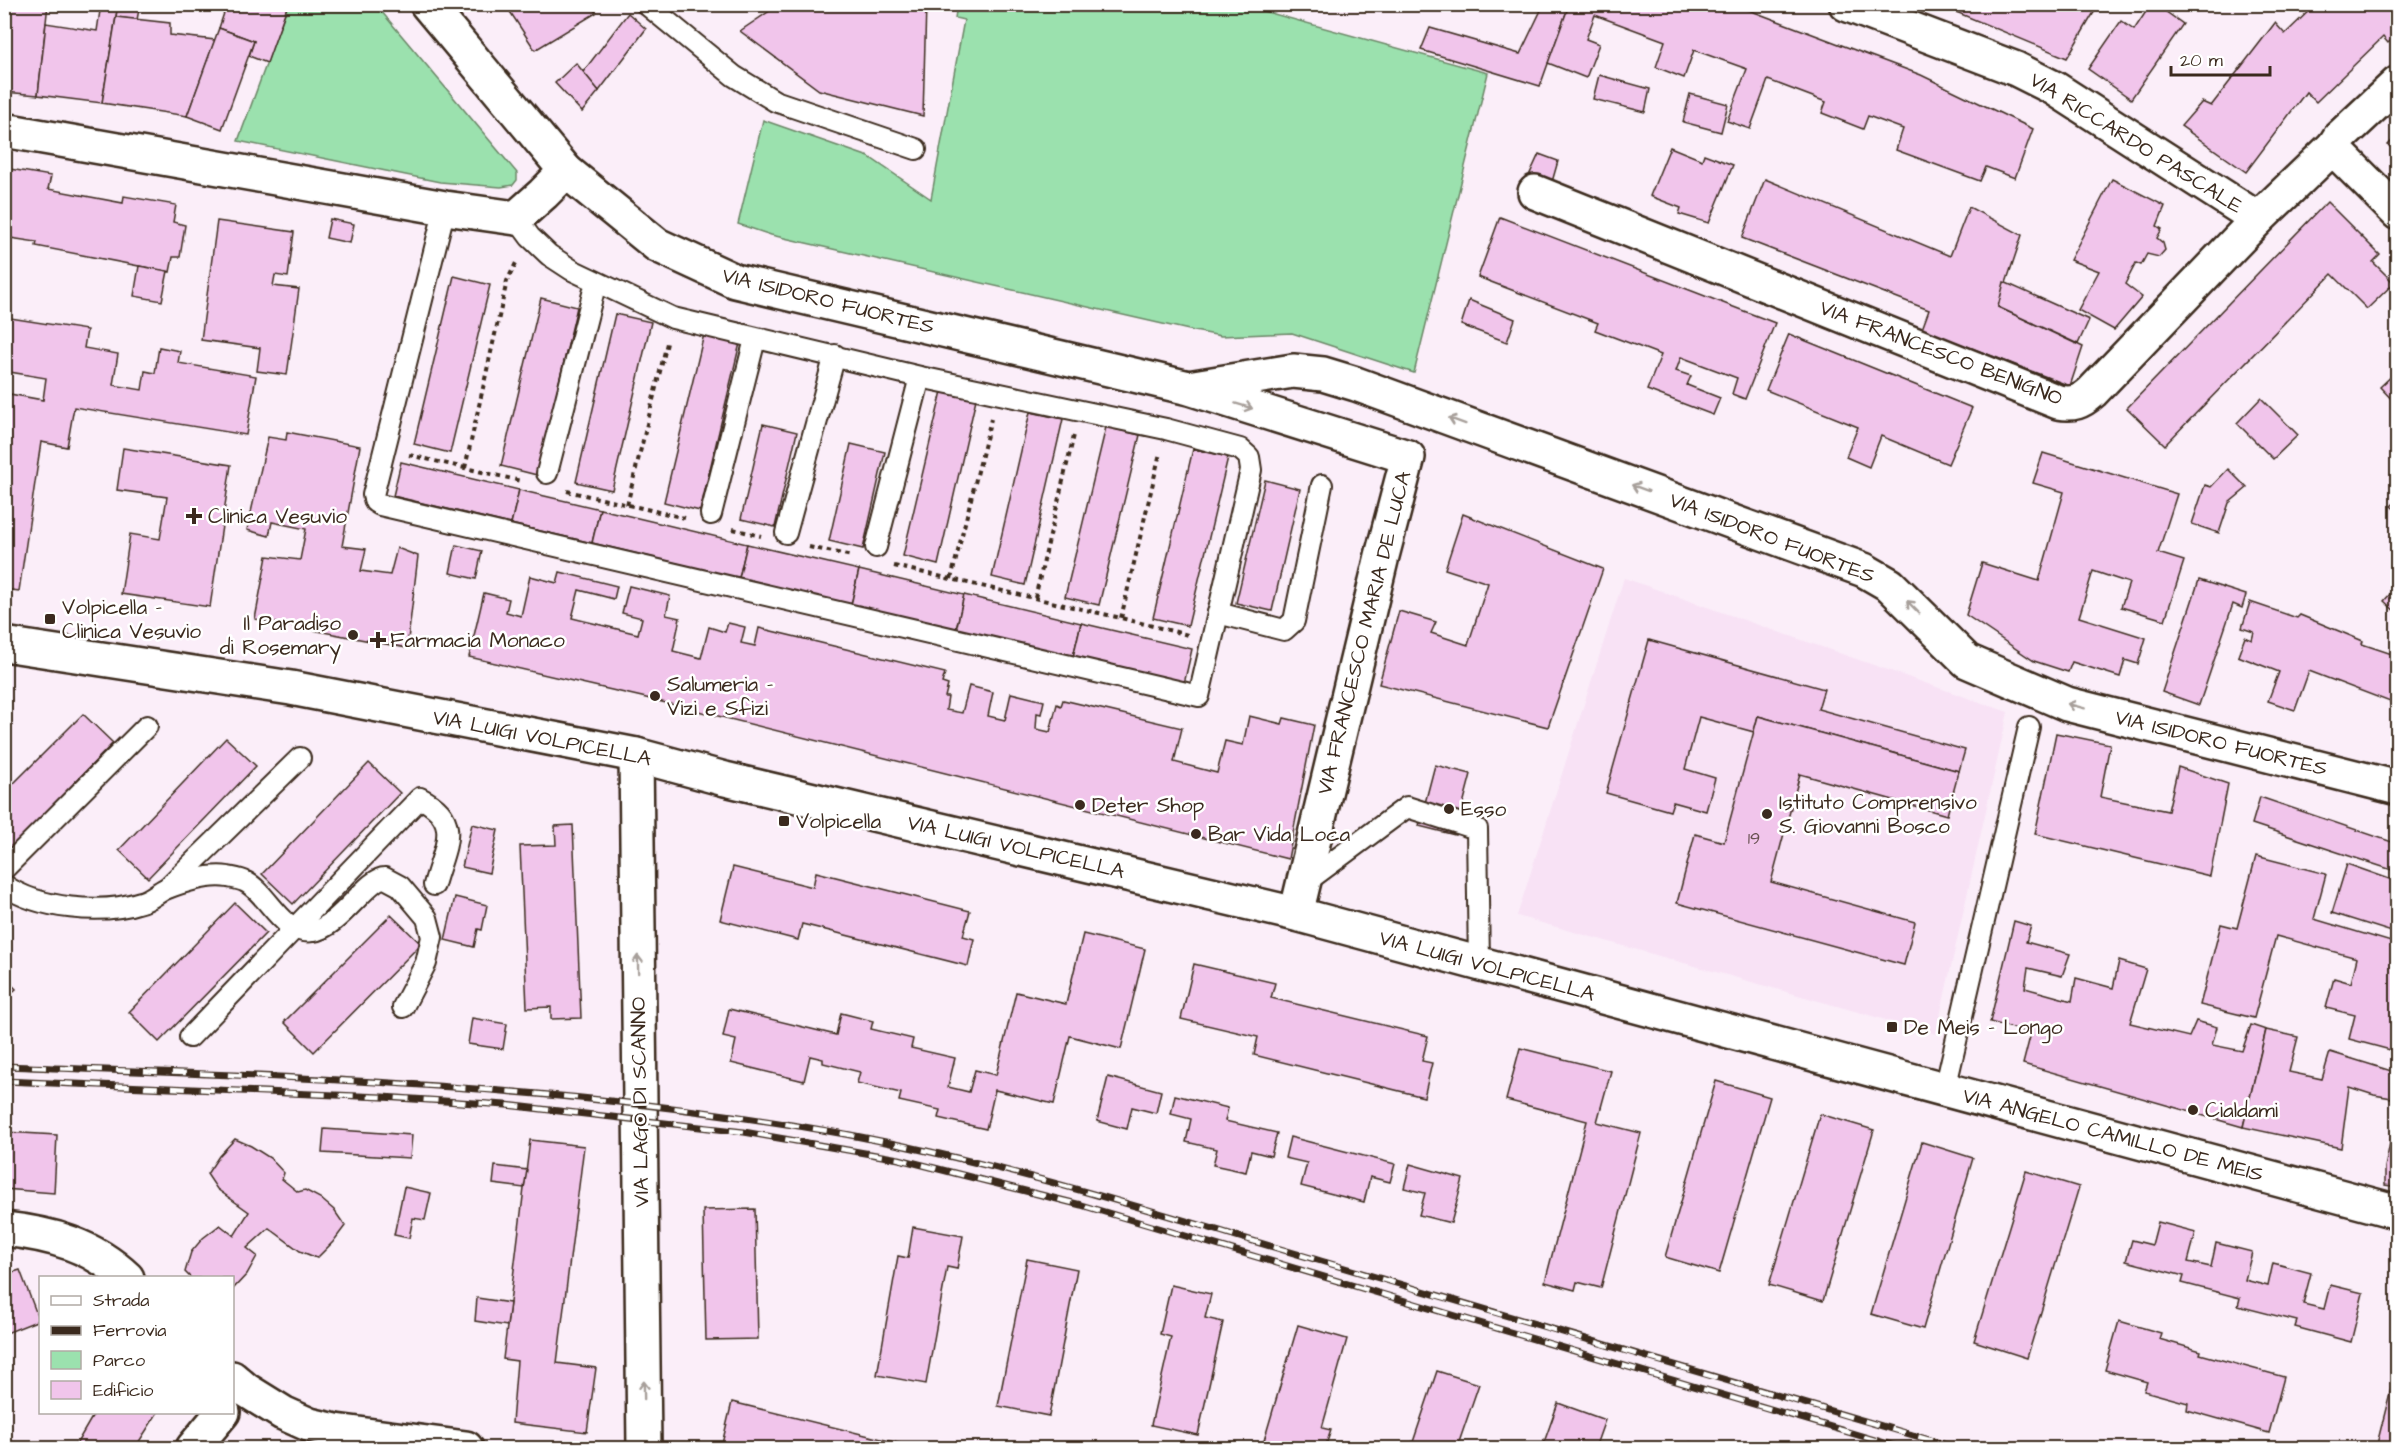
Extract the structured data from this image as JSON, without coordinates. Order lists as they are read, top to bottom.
{
  "streets": {
    "street": [
      "VIA RICCARDO PASCALE",
      "VIA ISIDORO FUORTES",
      "VIA FRANCESCO BENIGNO",
      "VIA FRANCESCO MARIA DE LUCA",
      "VIA LUIGI VOLPICELLA",
      "VIA LAGO DI SCANNO",
      "VIA ANGELO CAMILLO DE MEIS"
    ]
  },
  "crossings": [
    ["VIA RICCARDO PASCALE", "VIA FRANCESCO BENIGNO"],
    ["VIA ISIDORO FUORTES", "VIA FRANCESCO MARIA DE LUCA"],
    ["VIA FRANCESCO MARIA DE LUCA", "VIA LUIGI VOLPICELLA"],
    ["VIA LUIGI VOLPICELLA", "VIA LAGO DI SCANNO"],
    ["VIA LUIGI VOLPICELLA", "VIA ANGELO CAMILLO DE MEIS"]
  ],
  "one_way": ["VIA LAGO DI SCANNO"],
  "places": {
    "health": ["Clinica Vesuvio", "Farmacia Monaco"],
    "transit": ["Volpicella - Clinica Vesuvio", "Volpicella", "De Meis - Longo"],
    "other": [
      "Il Paradiso di Rosemary",
      "Salumeria - Vizi e Sfizi",
      "Deter Shop",
      "Esso",
      "Istituto Comprensivo S. Giovanni Bosco",
      "Bar Vida Loca",
      "Cialdami"
    ]
  },
  "house_numbers": ["19"],
  "legend": [
    "Strada",
    "Ferrovia",
    "Parco",
    "Edificio"
  ],
  "scale_bar": "20 m"
}
